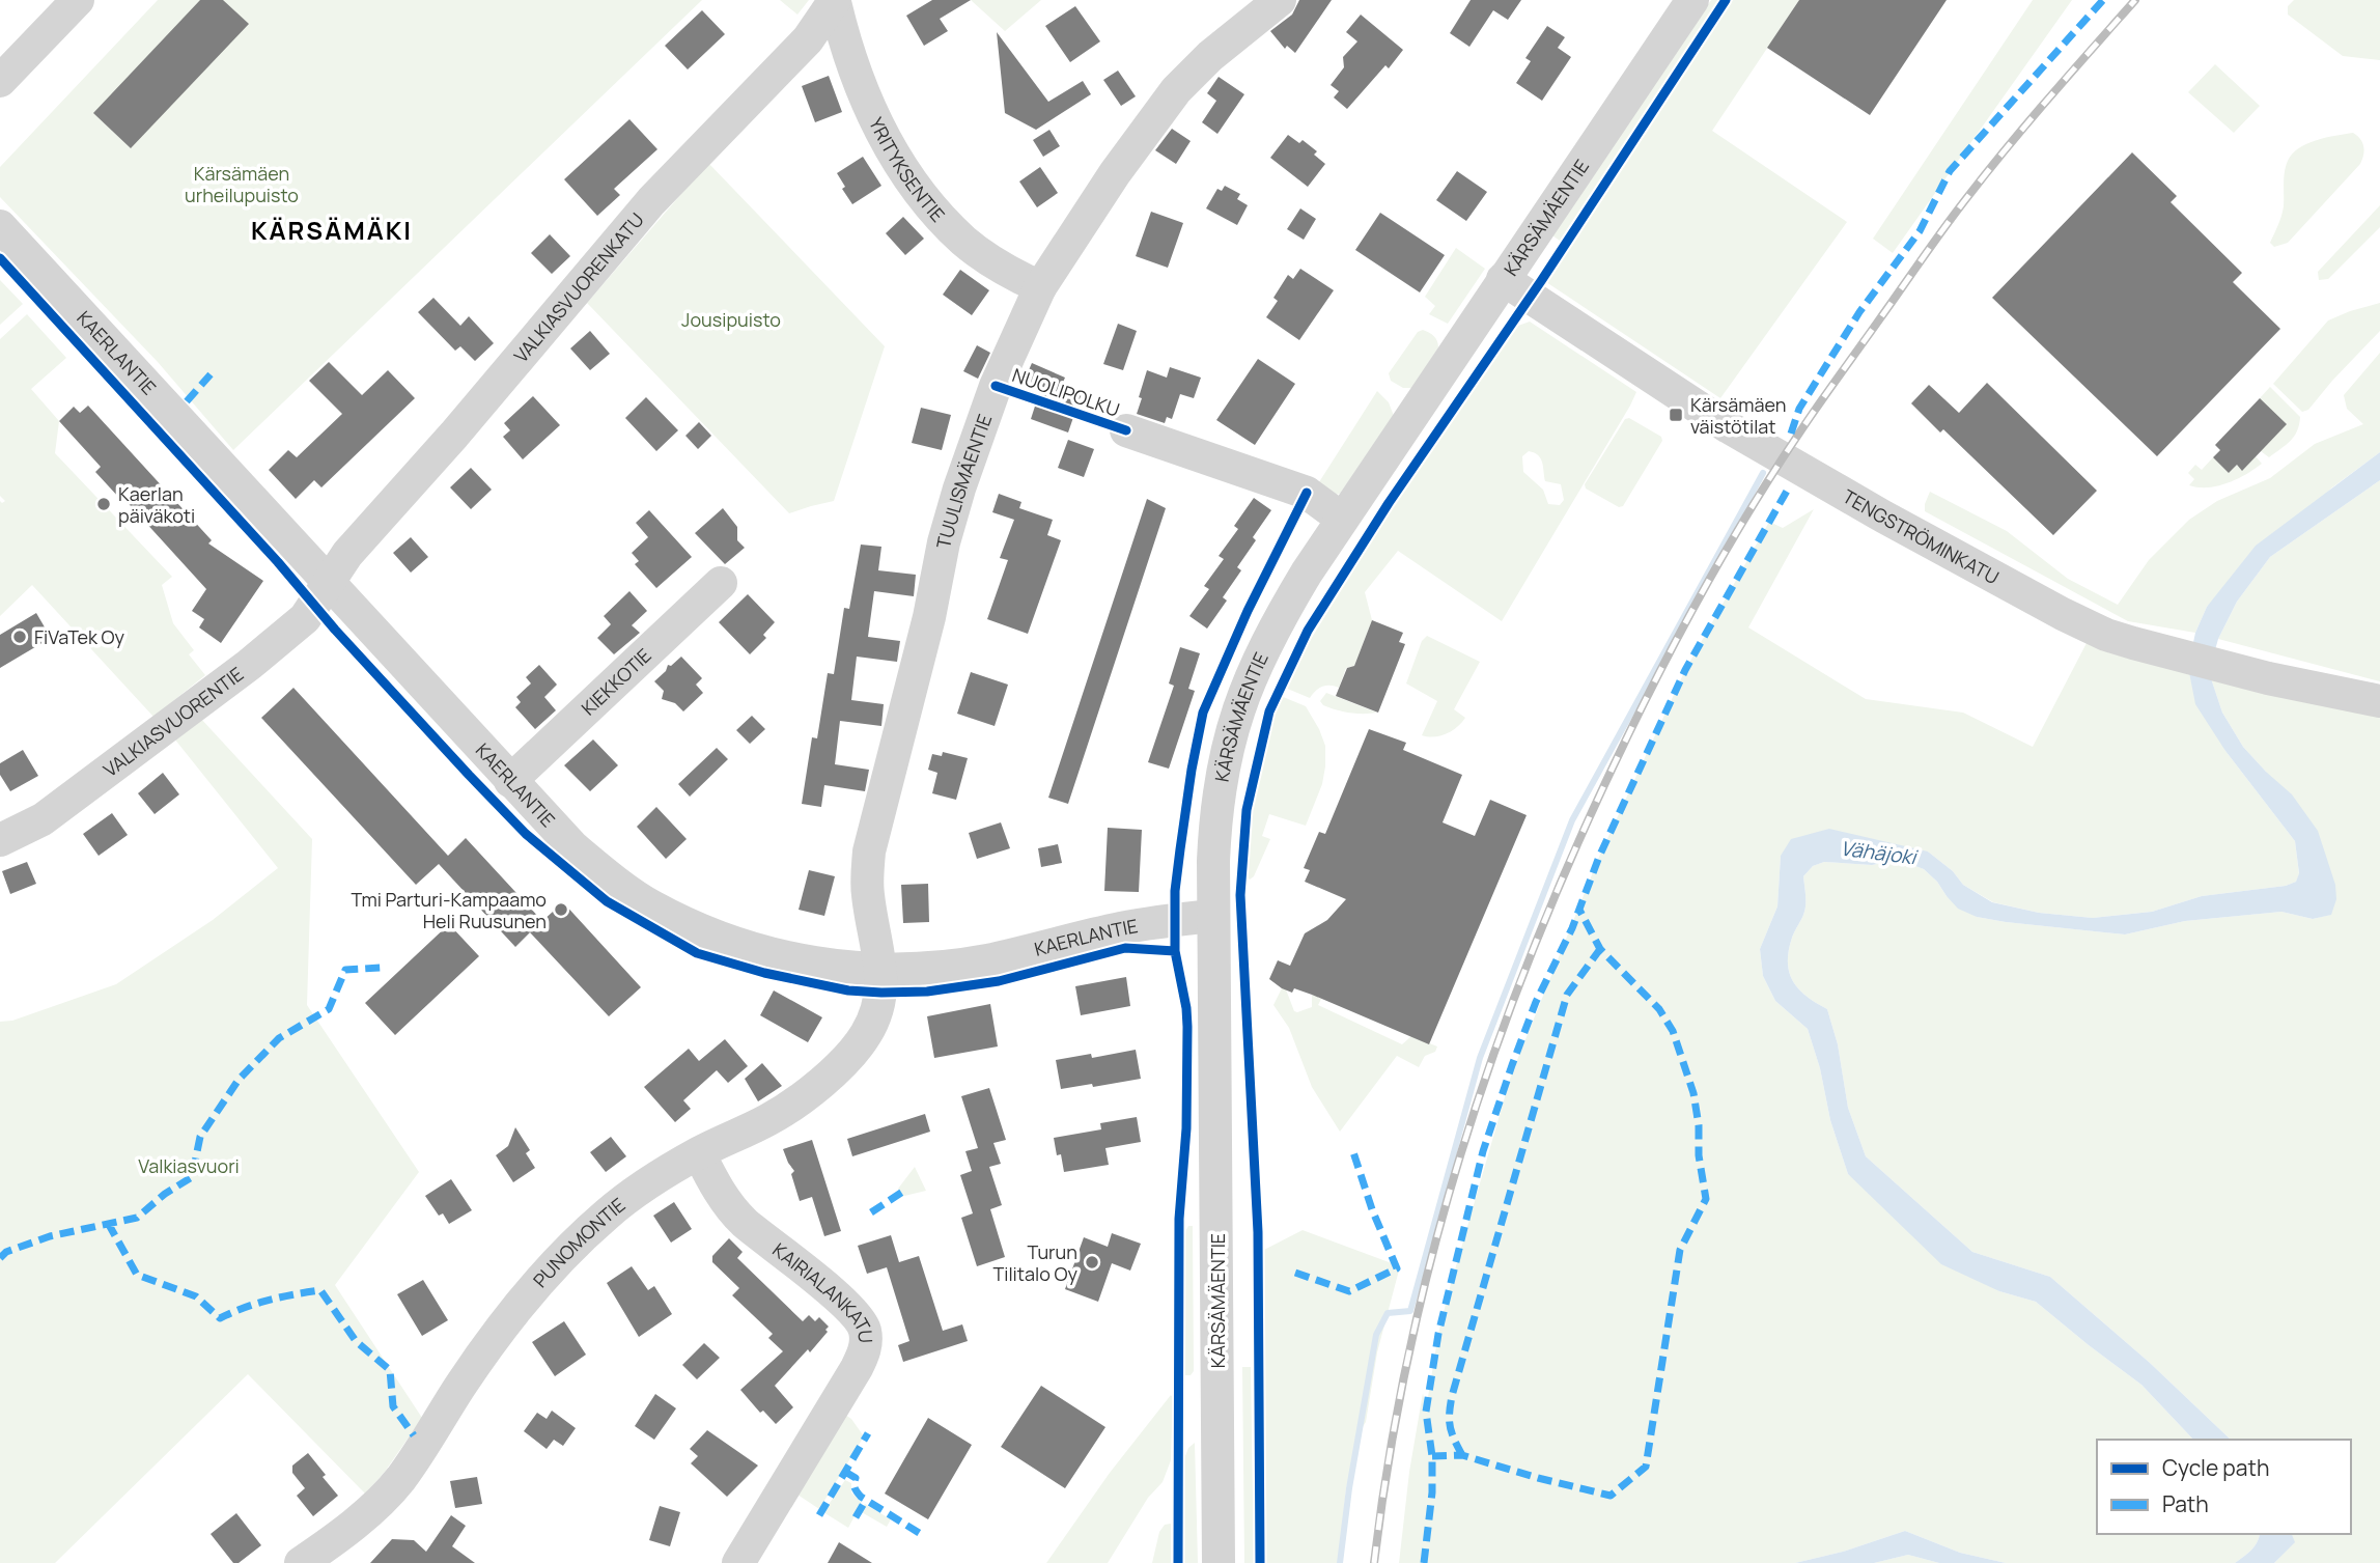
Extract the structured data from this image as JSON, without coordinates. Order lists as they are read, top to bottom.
{
  "streets": {
    "street": [
      "YRITYKSENTIE",
      "KÄRSÄMÄENTIE",
      "VALKIASVUORENKATU",
      "KAERLANTIE",
      "NUOLIPOLKU",
      "TUULISMÄENTIE",
      "TENGSTRÖMINKATU",
      "KIEKKOTIE",
      "VALKIASVUORENTIE",
      "PUNOMONTIE",
      "KAIRIALANKATU"
    ]
  },
  "crossings": [
    ["YRITYKSENTIE", "VALKIASVUORENKATU"],
    ["YRITYKSENTIE", "TUULISMÄENTIE"],
    ["KÄRSÄMÄENTIE", "KAERLANTIE"],
    ["KÄRSÄMÄENTIE", "NUOLIPOLKU"],
    ["KÄRSÄMÄENTIE", "TENGSTRÖMINKATU"],
    ["VALKIASVUORENKATU", "KAERLANTIE"],
    ["VALKIASVUORENKATU", "VALKIASVUORENTIE"],
    ["KAERLANTIE", "TUULISMÄENTIE"],
    ["KAERLANTIE", "KIEKKOTIE"],
    ["KAERLANTIE", "VALKIASVUORENTIE"],
    ["KAERLANTIE", "PUNOMONTIE"],
    ["TUULISMÄENTIE", "PUNOMONTIE"],
    ["PUNOMONTIE", "KAIRIALANKATU"]
  ],
  "districts": ["KÄRSÄMÄKI"],
  "water": ["Vähäjoki"],
  "parks": ["Kärsämäen urheilupuisto", "Jousipuisto", "Valkiasvuori"],
  "places": {
    "transit": ["Kärsämäen väistötilat"],
    "other": [
      "Kaerlan päiväkoti",
      "FiVaTek Oy",
      "Tmi Parturi-Kampaamo Heli Ruusunen",
      "Turun Tilitalo Oy"
    ]
  },
  "legend": ["Cycle path", "Path"]
}
